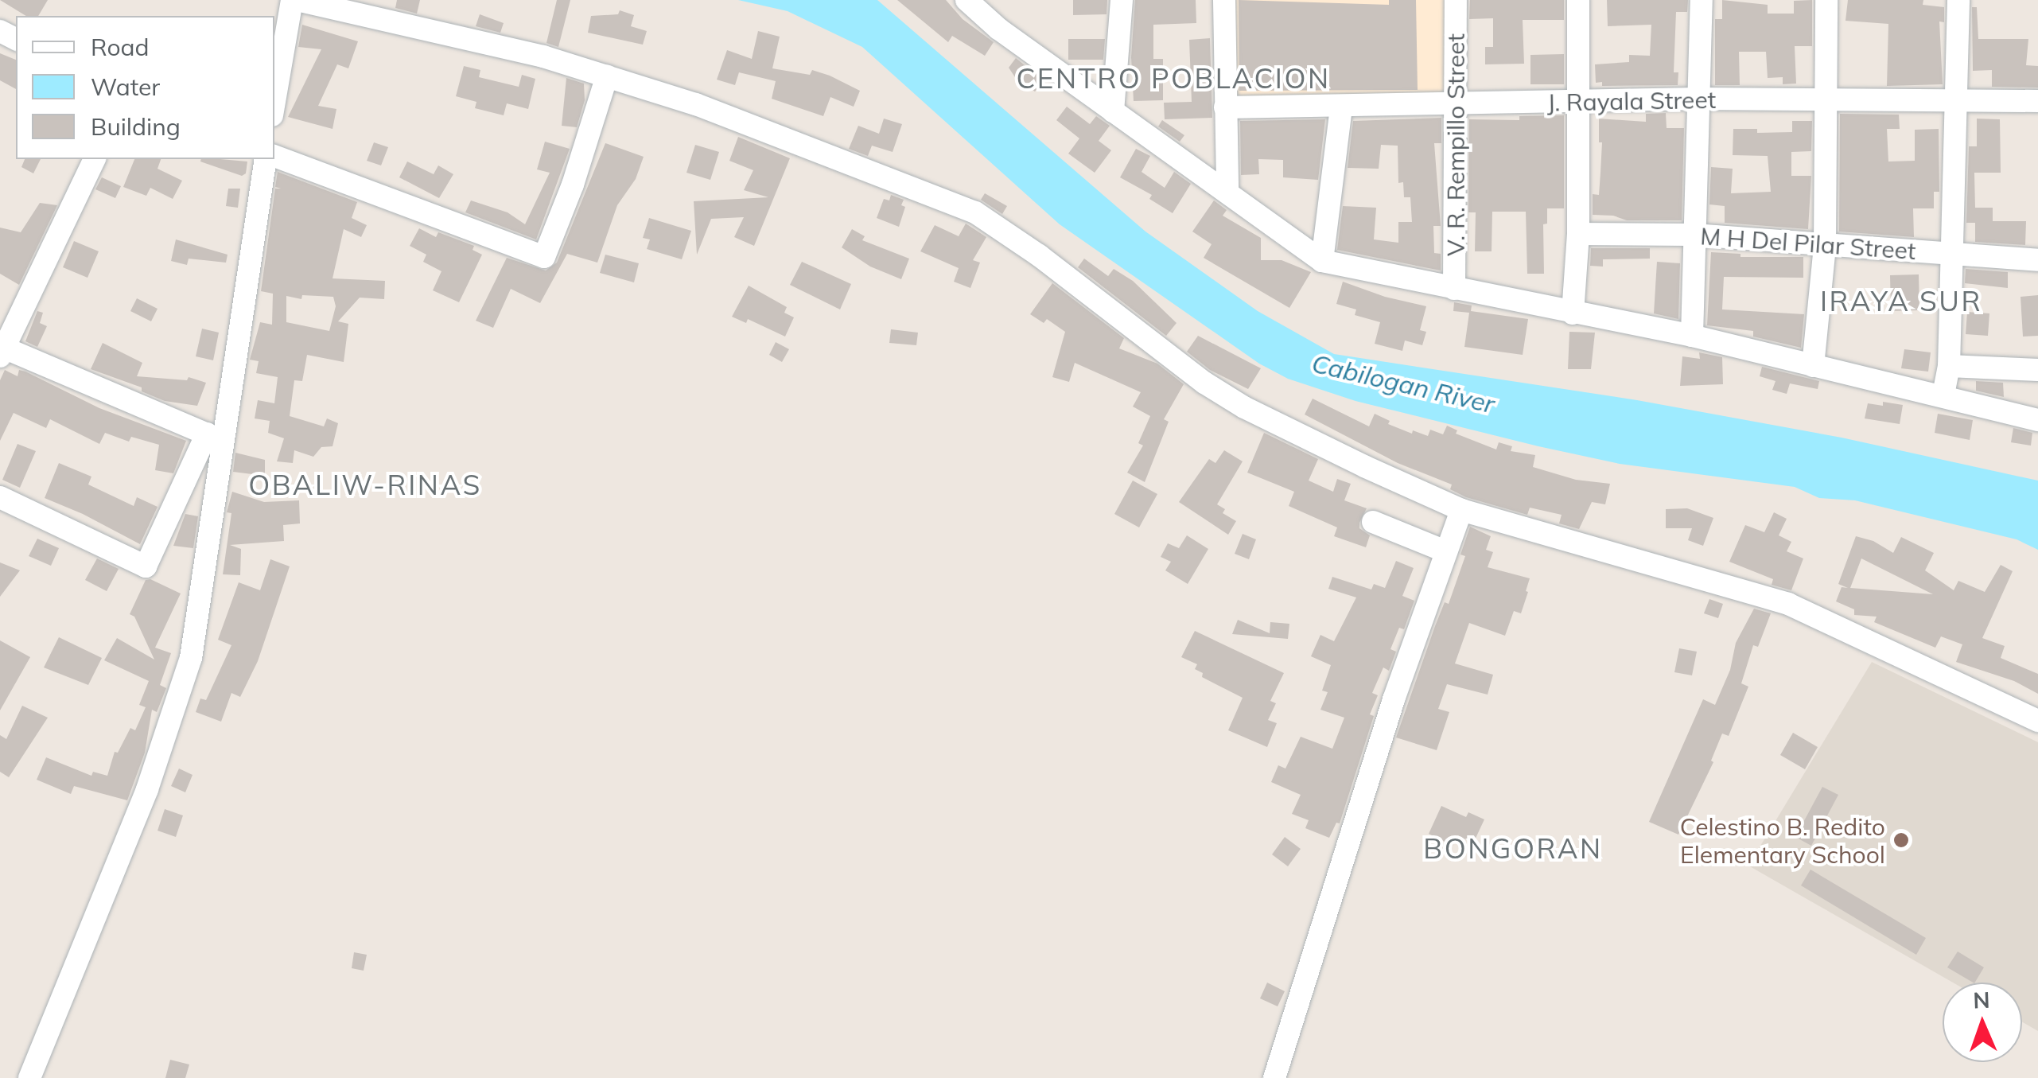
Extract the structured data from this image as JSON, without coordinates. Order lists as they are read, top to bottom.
{
  "streets": {
    "street": ["J. Rayala Street", "V. R. Rempillo Street", "M H Del Pilar Street"]
  },
  "crossings": [
    ["J. Rayala Street", "V. R. Rempillo Street"]
  ],
  "districts": [
    "CENTRO POBLACION",
    "IRAYA SUR",
    "OBALIW-RINAS",
    "BONGORAN"
  ],
  "water": ["Cabilogan River"],
  "places": ["Celestino B. Redito Elementary School"],
  "legend": ["Road", "Water", "Building"],
  "north": "top"
}
